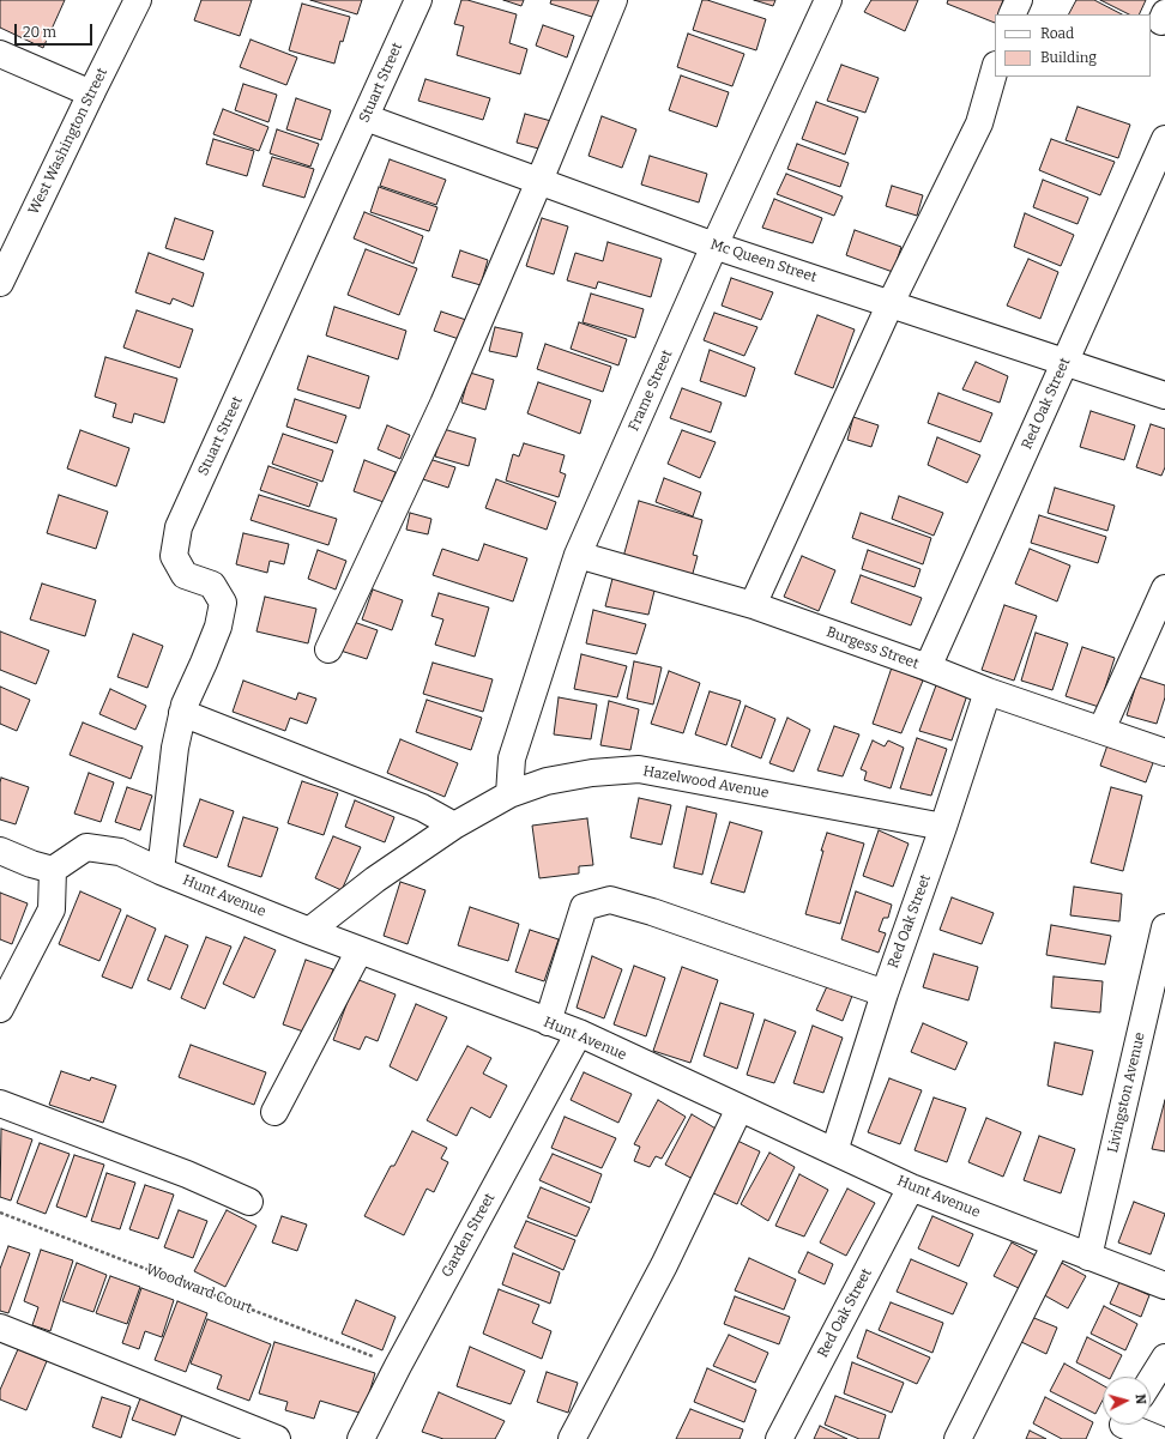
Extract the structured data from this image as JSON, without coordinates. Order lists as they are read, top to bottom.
{
  "streets": {
    "street": [
      "Stuart Street",
      "West Washington Street",
      "Mc Queen Street",
      "Frame Street",
      "Red Oak Street",
      "Burgess Street",
      "Hazelwood Avenue",
      "Hunt Avenue",
      "Livingston Avenue",
      "Garden Street"
    ],
    "path": ["Woodward Court"]
  },
  "crossings": [
    ["Stuart Street", "Mc Queen Street"],
    ["Stuart Street", "Hunt Avenue"],
    ["Mc Queen Street", "Frame Street"],
    ["Mc Queen Street", "Red Oak Street"],
    ["Frame Street", "Burgess Street"],
    ["Frame Street", "Hazelwood Avenue"],
    ["Red Oak Street", "Burgess Street"],
    ["Red Oak Street", "Hazelwood Avenue"],
    ["Red Oak Street", "Hunt Avenue"],
    ["Hazelwood Avenue", "Hunt Avenue"],
    ["Hunt Avenue", "Livingston Avenue"],
    ["Hunt Avenue", "Garden Street"],
    ["Garden Street", "Woodward Court"]
  ],
  "legend": ["Road", "Building"],
  "scale_bar": "20 m",
  "north": "right"
}
